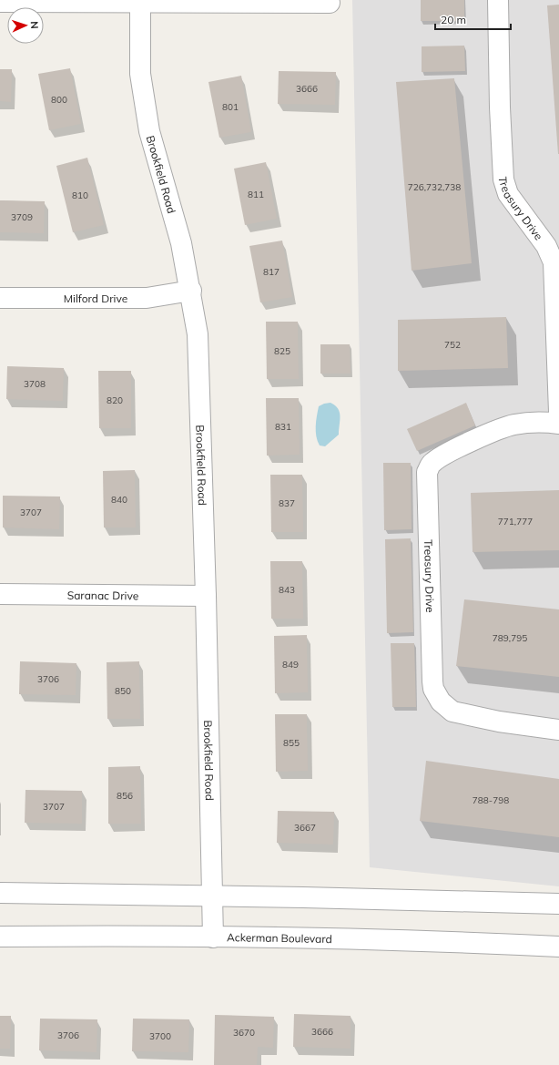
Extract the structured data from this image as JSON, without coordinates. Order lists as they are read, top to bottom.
{
  "streets": {
    "street": [
      "Brookfield Road",
      "Treasury Drive",
      "Milford Drive",
      "Saranac Drive",
      "Ackerman Boulevard"
    ]
  },
  "crossings": [
    ["Brookfield Road", "Milford Drive"],
    ["Brookfield Road", "Saranac Drive"],
    ["Brookfield Road", "Ackerman Boulevard"]
  ],
  "house_numbers": [
    "3666",
    "800",
    "801",
    "726,732,738",
    "811",
    "810",
    "3709",
    "817",
    "752",
    "825",
    "3708",
    "820",
    "831",
    "840",
    "837",
    "3707",
    "771,777",
    "843",
    "789,795",
    "849",
    "3706",
    "850",
    "855",
    "856",
    "788-798",
    "3707",
    "3667",
    "3666",
    "3670",
    "3706",
    "3700"
  ],
  "scale_bar": "20 m",
  "north": "right"
}
